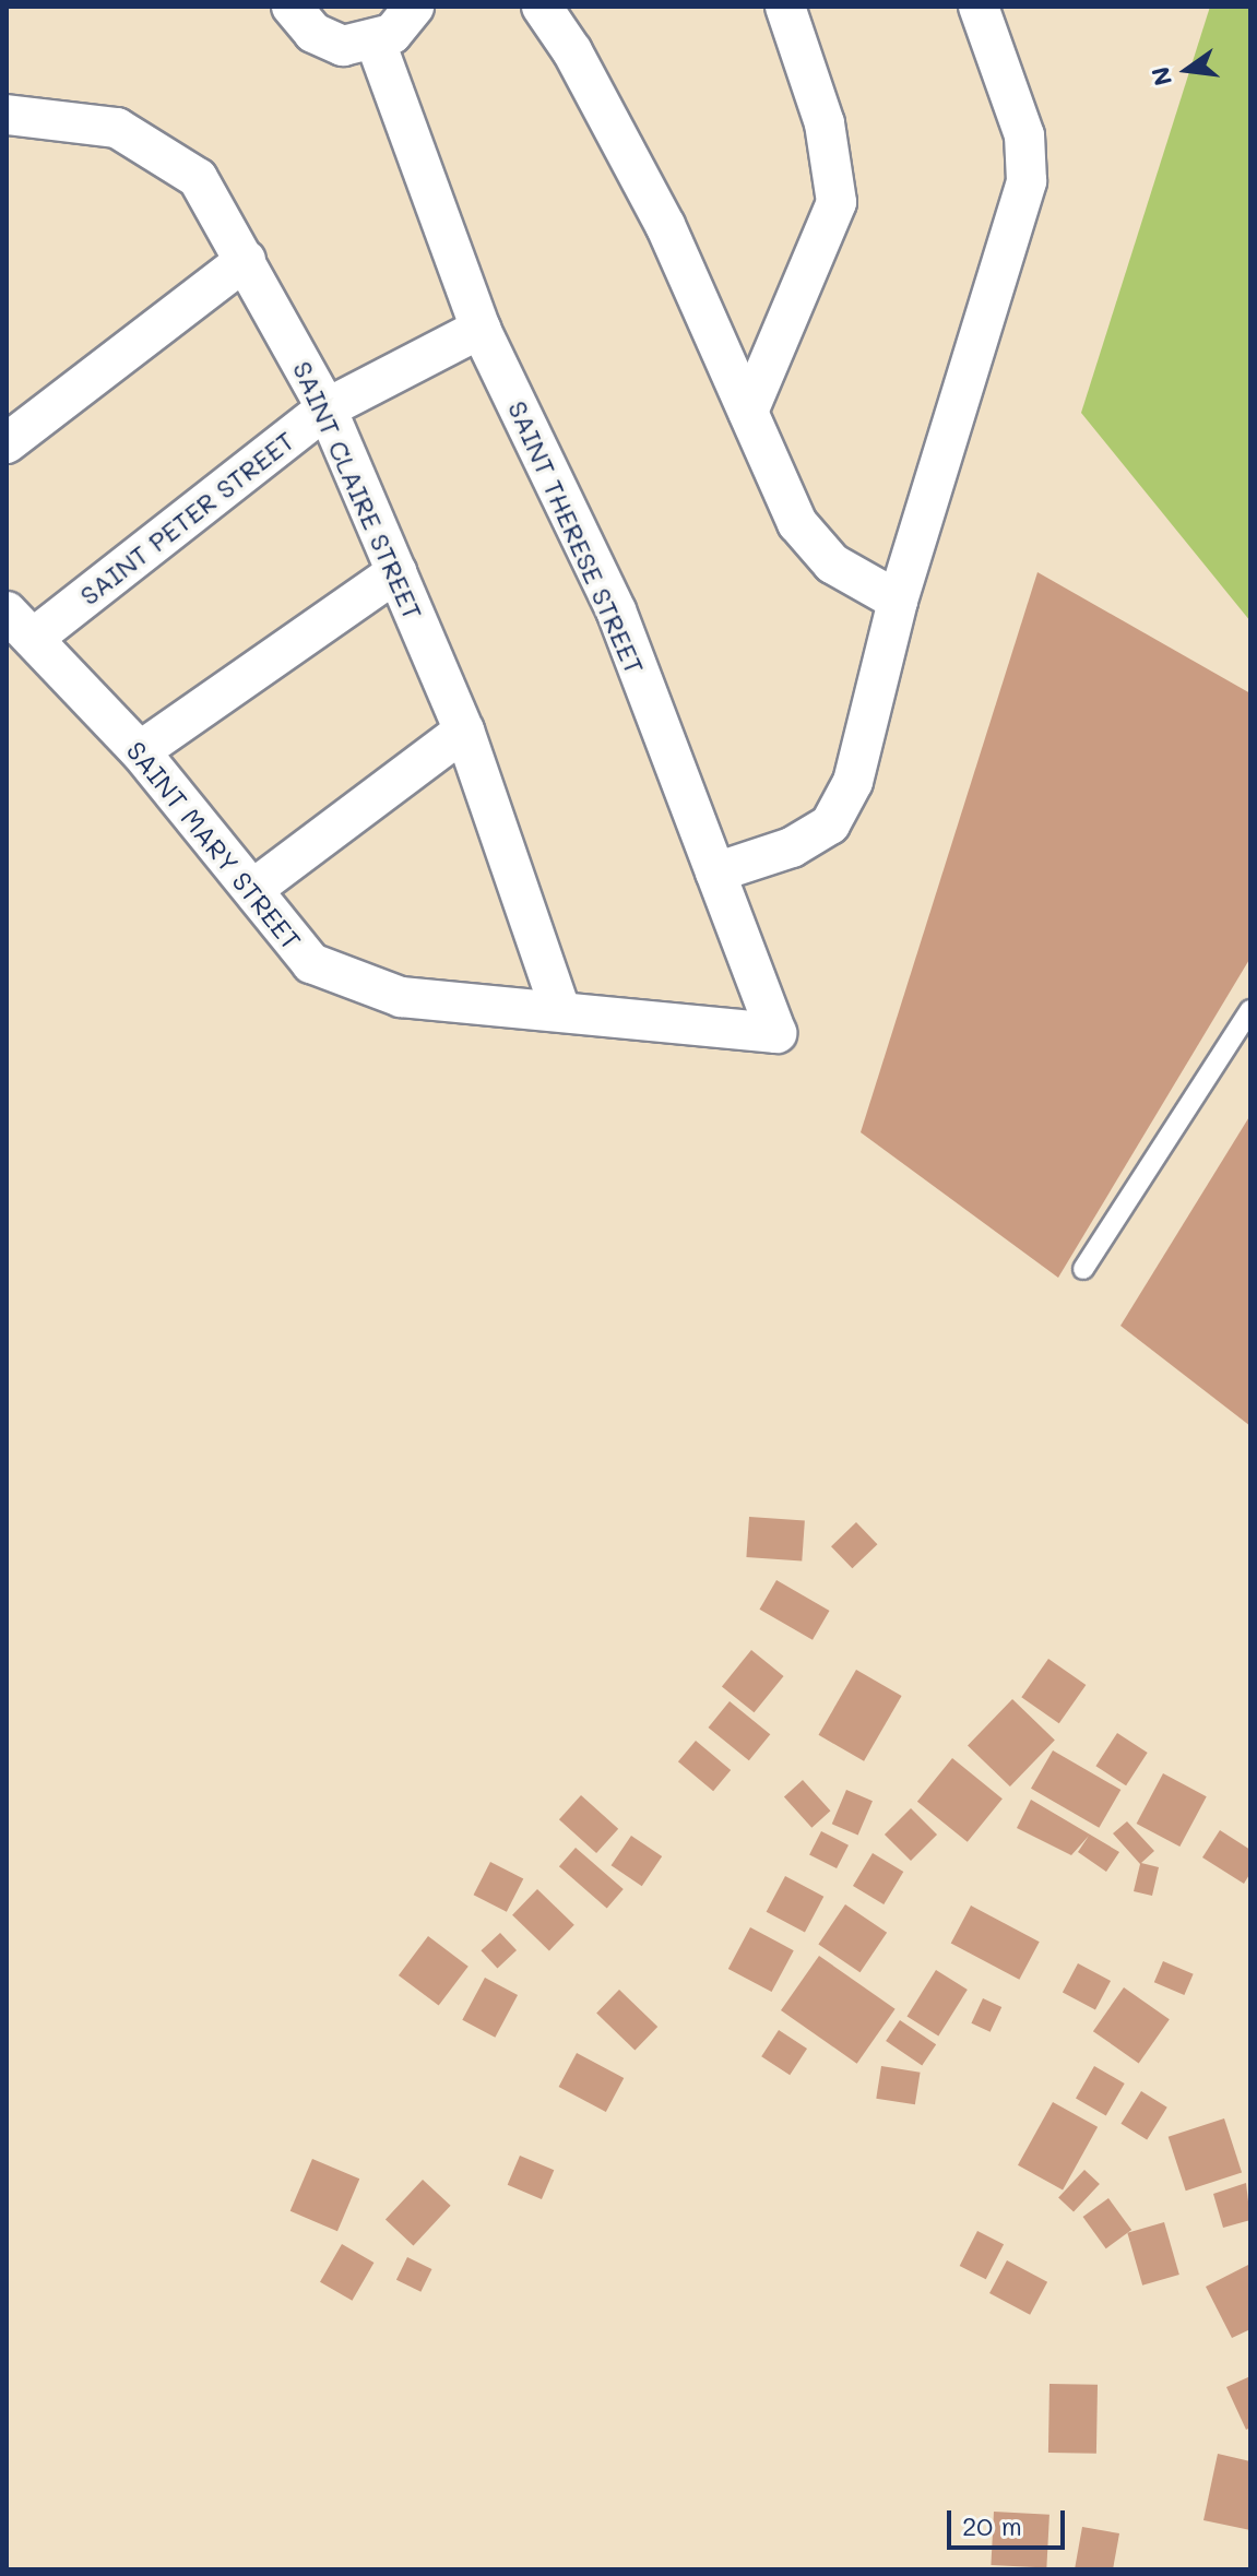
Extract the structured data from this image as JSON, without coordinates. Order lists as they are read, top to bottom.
{
  "streets": {
    "street": [
      "SAINT CLAIRE STREET",
      "SAINT PETER STREET",
      "SAINT THERESE STREET",
      "SAINT MARY STREET"
    ]
  },
  "crossings": [
    ["SAINT CLAIRE STREET", "SAINT PETER STREET"],
    ["SAINT CLAIRE STREET", "SAINT MARY STREET"],
    ["SAINT PETER STREET", "SAINT THERESE STREET"],
    ["SAINT PETER STREET", "SAINT MARY STREET"],
    ["SAINT THERESE STREET", "SAINT MARY STREET"]
  ],
  "scale_bar": "20 m",
  "north": "left"
}
